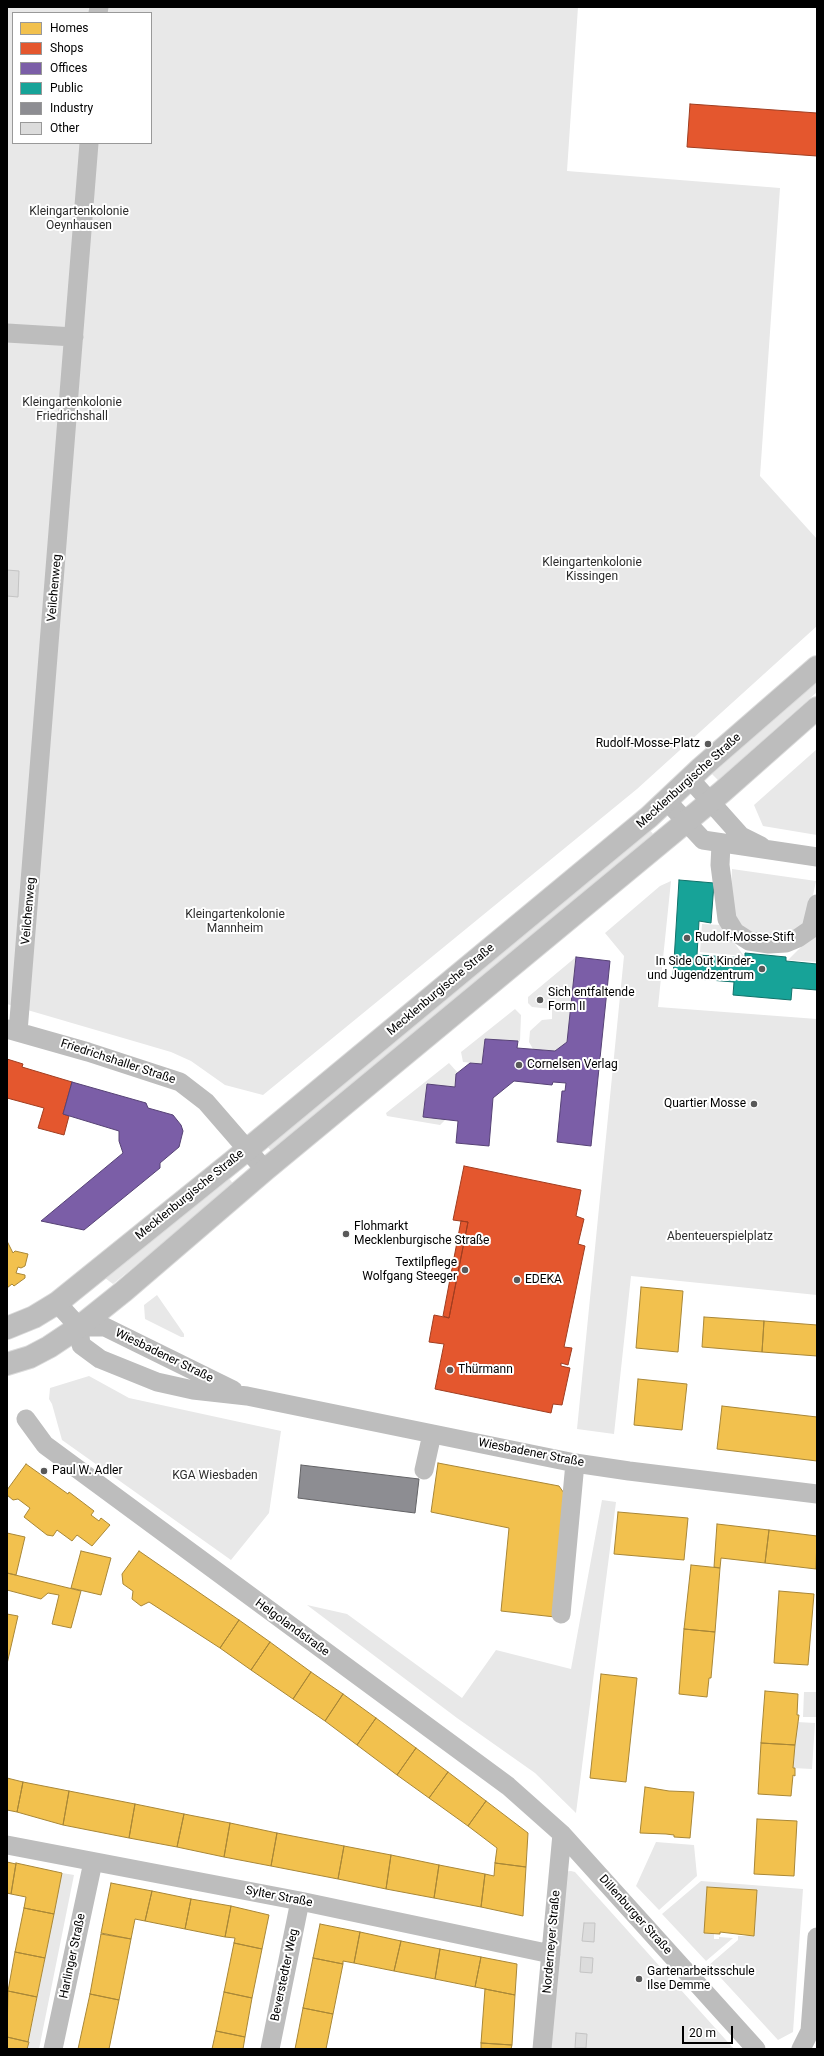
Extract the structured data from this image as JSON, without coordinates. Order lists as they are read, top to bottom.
{
  "streets": {
    "main road": ["Mecklenburgische Straße"],
    "street": [
      "Veilchenweg",
      "Friedrichshaller Straße",
      "Wiesbadener Straße",
      "Helgolandstraße",
      "Sylter Straße",
      "Dillenburger Straße",
      "Norderneyer Straße",
      "Harlinger Straße",
      "Beverstedter Weg"
    ]
  },
  "crossings": [
    ["Veilchenweg", "Friedrichshaller Straße"],
    ["Mecklenburgische Straße", "Friedrichshaller Straße"],
    ["Mecklenburgische Straße", "Wiesbadener Straße"],
    ["Helgolandstraße", "Dillenburger Straße"],
    ["Helgolandstraße", "Norderneyer Straße"],
    ["Sylter Straße", "Norderneyer Straße"],
    ["Sylter Straße", "Harlinger Straße"],
    ["Sylter Straße", "Beverstedter Weg"],
    ["Dillenburger Straße", "Norderneyer Straße"]
  ],
  "parks": [
    "Kleingartenkolonie Oeynhausen",
    "Kleingartenkolonie Friedrichshall",
    "Kleingartenkolonie Kissingen",
    "Kleingartenkolonie Mannheim",
    "Abenteuerspielplatz",
    "KGA Wiesbaden"
  ],
  "places": [
    "Rudolf-Mosse-Platz",
    "Rudolf-Mosse-Stift",
    "In Side Out Kinder- und Jugendzentrum",
    "Sich entfaltende Form II",
    "Cornelsen Verlag",
    "Quartier Mosse",
    "Flohmarkt Mecklenburgische Straße",
    "Textilpflege Wolfgang Steeger",
    "EDEKA",
    "Thürmann",
    "Paul W. Adler",
    "Gartenarbeitsschule Ilse Demme"
  ],
  "legend": [
    "Homes",
    "Shops",
    "Offices",
    "Public",
    "Industry",
    "Other"
  ],
  "scale_bar": "20 m"
}
